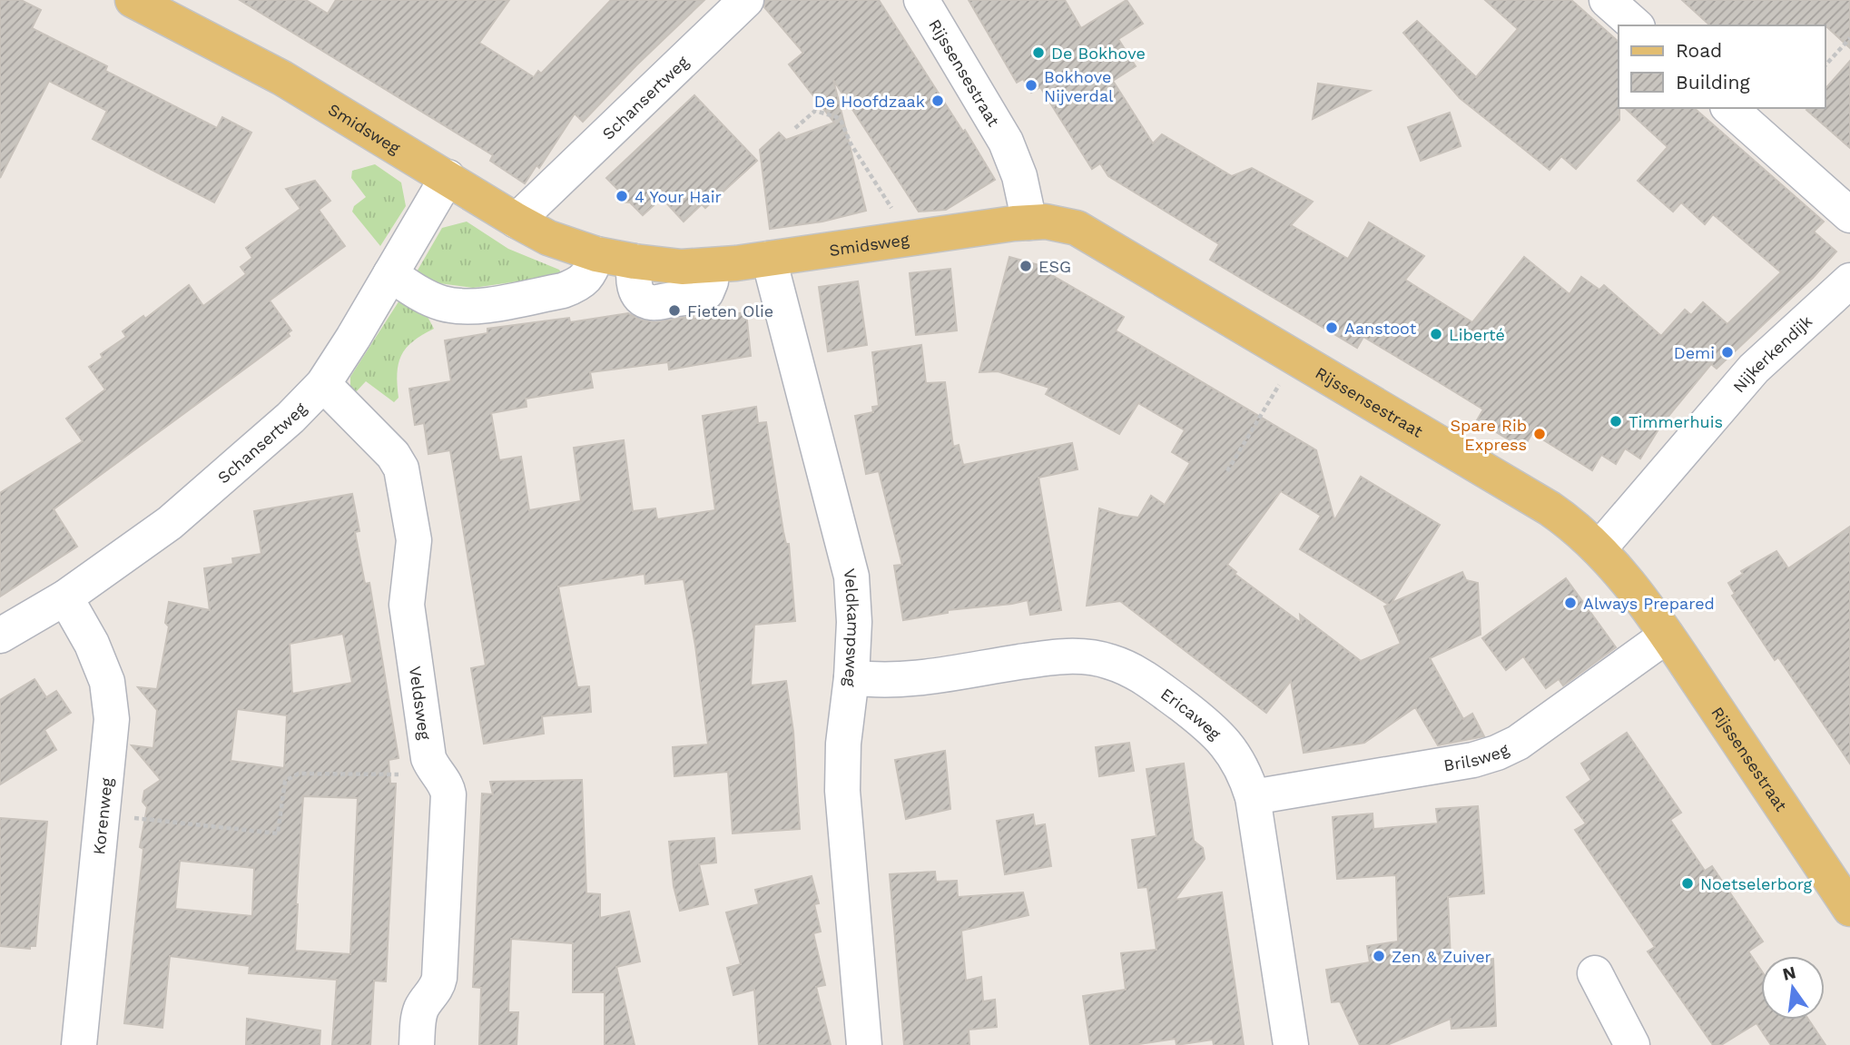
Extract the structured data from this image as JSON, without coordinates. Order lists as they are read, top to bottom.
{
  "streets": {
    "main road": ["Rijssensestraat", "Smidsweg"],
    "street": [
      "Schansertweg",
      "Nijkerkendijk",
      "Veldkampsweg",
      "Veldsweg",
      "Ericaweg",
      "Brilsweg",
      "Korenweg"
    ]
  },
  "crossings": [
    ["Rijssensestraat", "Smidsweg"],
    ["Rijssensestraat", "Nijkerkendijk"],
    ["Rijssensestraat", "Brilsweg"],
    ["Schansertweg", "Smidsweg"],
    ["Schansertweg", "Veldsweg"],
    ["Schansertweg", "Korenweg"],
    ["Smidsweg", "Veldkampsweg"],
    ["Veldkampsweg", "Ericaweg"],
    ["Ericaweg", "Brilsweg"]
  ],
  "places": [
    "De Bokhove",
    "Bokhove Nijverdal",
    "De Hoofdzaak",
    "4 Your Hair",
    "ESG",
    "Fieten Olie",
    "Aanstoot",
    "Liberté",
    "Demi",
    "Timmerhuis",
    "Spare Rib Express",
    "Always Prepared",
    "Noetselerborg",
    "Zen & Zuiver"
  ],
  "legend": ["Road", "Building"],
  "north": "top"
}
